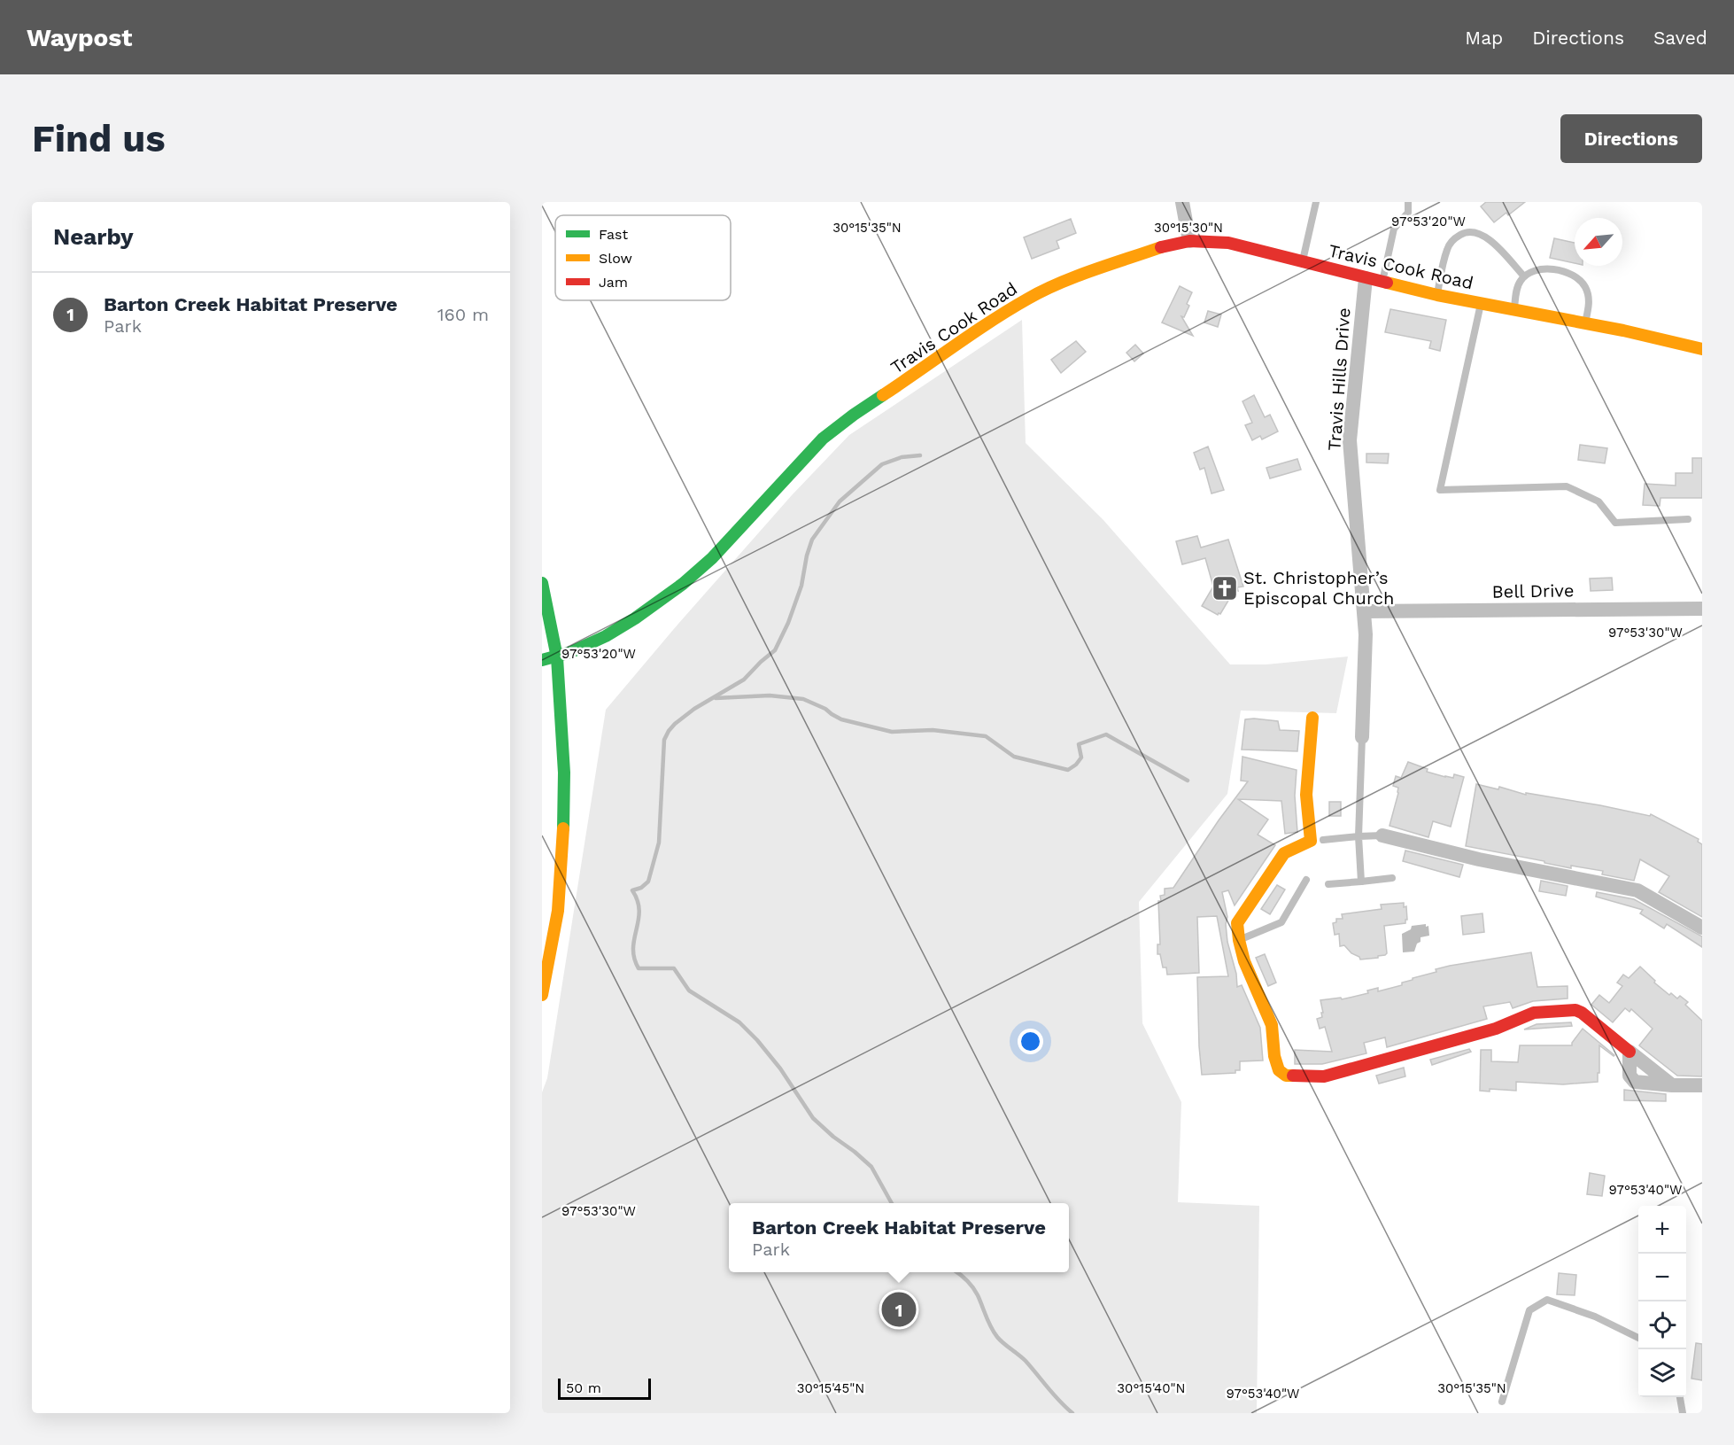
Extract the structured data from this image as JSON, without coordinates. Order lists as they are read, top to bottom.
{
  "streets": {
    "street": ["Travis Cook Road", "Travis Hills Drive", "Bell Drive"]
  },
  "crossings": [
    ["Travis Cook Road", "Travis Hills Drive"],
    ["Travis Hills Drive", "Bell Drive"]
  ],
  "places": {
    "church": ["St. Christopher’s Episcopal Church"]
  },
  "legend": ["Fast", "Slow", "Jam"],
  "scale_bar": "50 m",
  "north": "bottom left",
  "page": {
    "header": "Waypost",
    "nav": ["Map", "Directions", "Saved"],
    "buttons": "Directions",
    "title": "Find us",
    "heading": "Nearby",
    "list": [
      {
        "mark": "1",
        "name": "Barton Creek Habitat Preserve",
        "note": "Park",
        "value": "160 m"
      }
    ],
    "popup": ["Barton Creek Habitat Preserve", "Park"],
    "map_buttons": ["+", "−"],
    "pins": "1",
    "scale": "50 m"
  },
  "coordinates": [
    "97°53'20\"W",
    "30°15'35\"N",
    "30°15'30\"N",
    "97°53'30\"W",
    "97°53'40\"W",
    "30°15'45\"N",
    "30°15'40\"N"
  ]
}
